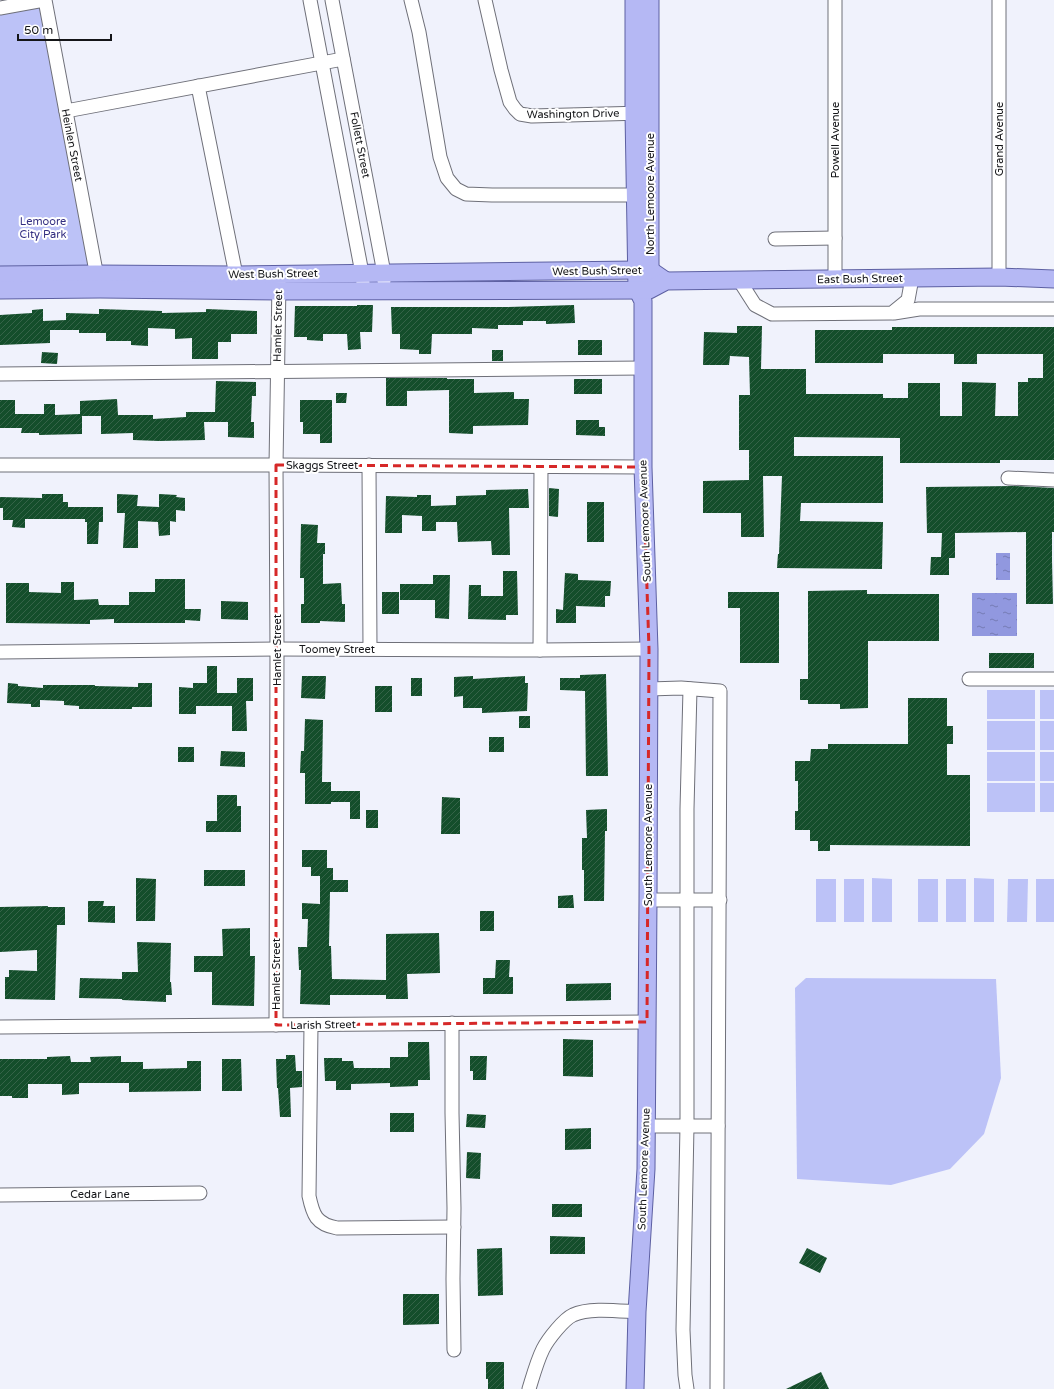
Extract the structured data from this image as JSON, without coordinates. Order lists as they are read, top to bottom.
{
  "streets": {
    "main road": [
      "North Lemoore Avenue",
      "West Bush Street",
      "East Bush Street",
      "South Lemoore Avenue"
    ],
    "street": [
      "Washington Drive",
      "Grand Avenue",
      "Powell Avenue",
      "Heinlen Street",
      "Follett Street",
      "Hamlet Street",
      "Skaggs Street",
      "Toomey Street",
      "Larish Street",
      "Cedar Lane"
    ]
  },
  "crossings": [
    ["Washington Drive", "North Lemoore Avenue"],
    ["Grand Avenue", "East Bush Street"],
    ["Powell Avenue", "East Bush Street"],
    ["Heinlen Street", "West Bush Street"],
    ["Follett Street", "West Bush Street"],
    ["North Lemoore Avenue", "West Bush Street"],
    ["North Lemoore Avenue", "South Lemoore Avenue"],
    ["West Bush Street", "East Bush Street"],
    ["West Bush Street", "Hamlet Street"],
    ["West Bush Street", "South Lemoore Avenue"],
    ["Hamlet Street", "Skaggs Street"],
    ["Hamlet Street", "Toomey Street"],
    ["Hamlet Street", "Larish Street"],
    ["Skaggs Street", "South Lemoore Avenue"],
    ["South Lemoore Avenue", "Toomey Street"],
    ["South Lemoore Avenue", "Larish Street"]
  ],
  "parks": ["Lemoore City Park"],
  "scale_bar": "50 m"
}
